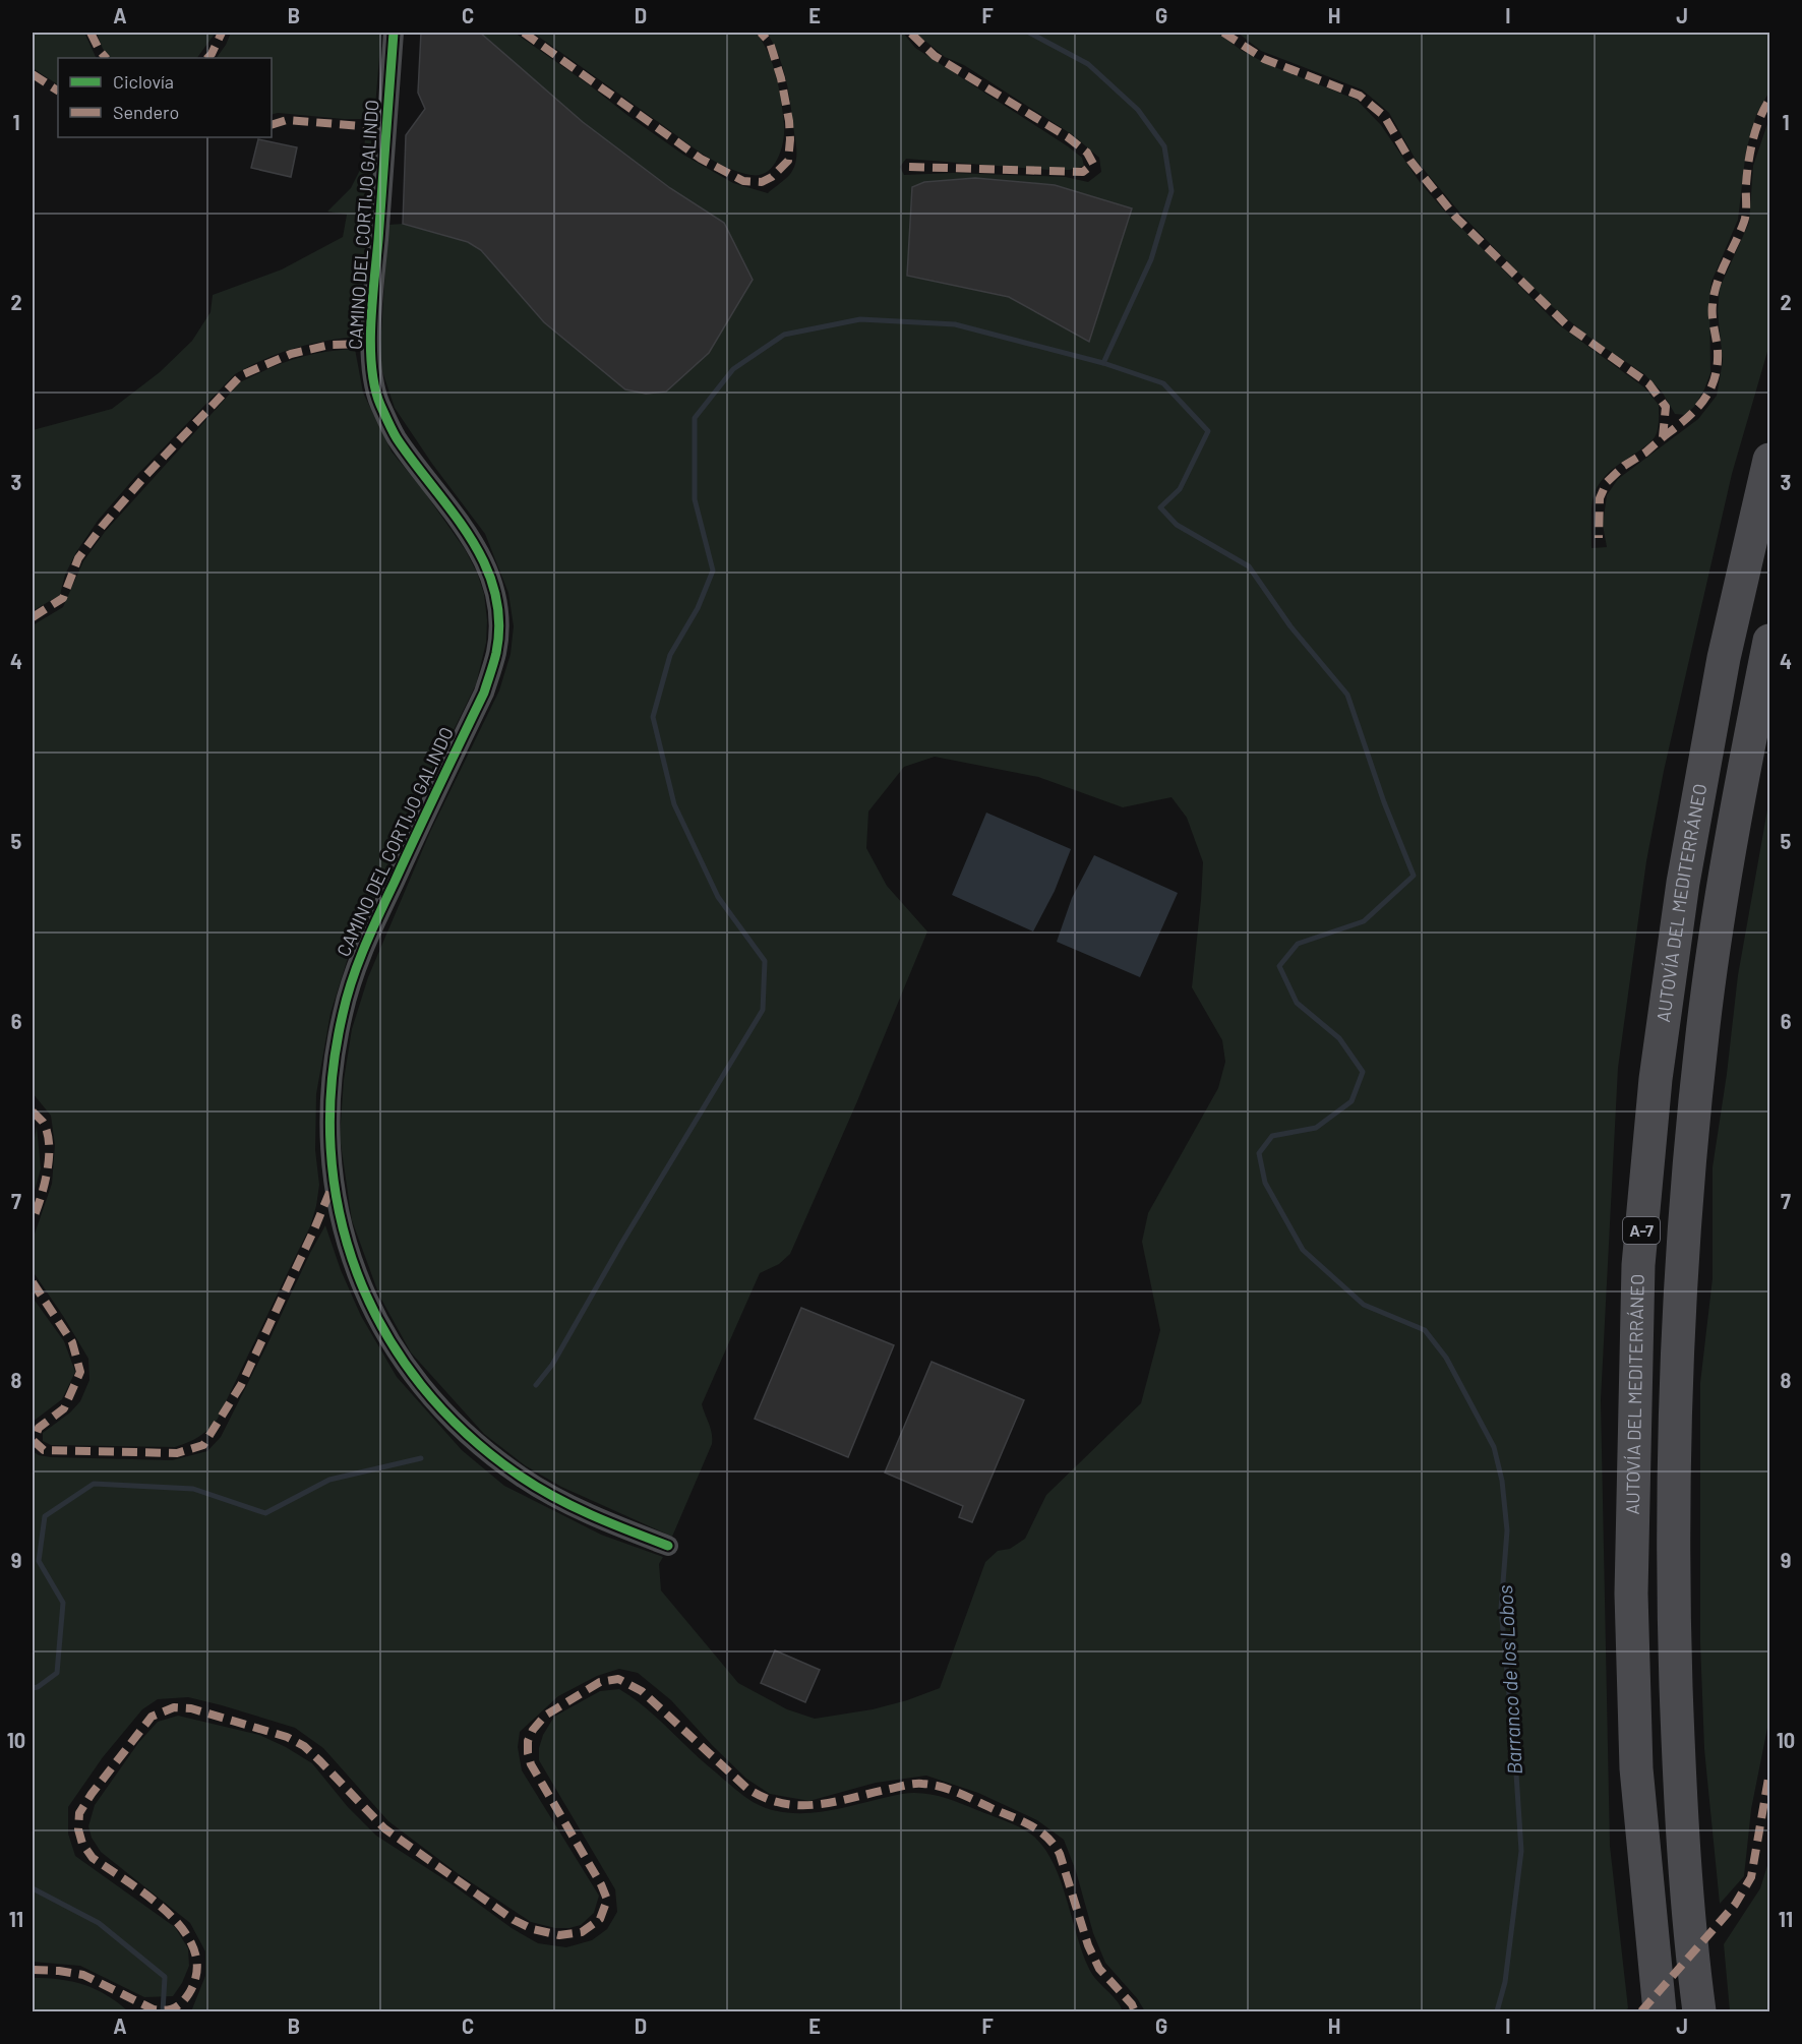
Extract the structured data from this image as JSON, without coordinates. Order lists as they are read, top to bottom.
{
  "streets": {
    "highway": ["AUTOVÍA DEL MEDITERRÁNEO", "A-7"],
    "street": ["CAMINO DEL CORTIJO GALINDO"]
  },
  "water": ["Barranco de los Lobos"],
  "legend": ["Ciclovía", "Sendero"],
  "grid": {
    "columns": [
      "A",
      "B",
      "C",
      "D",
      "E",
      "F",
      "G",
      "H",
      "I",
      "J"
    ],
    "rows": [
      "1",
      "2",
      "3",
      "4",
      "5",
      "6",
      "7",
      "8",
      "9",
      "10",
      "11"
    ]
  }
}
